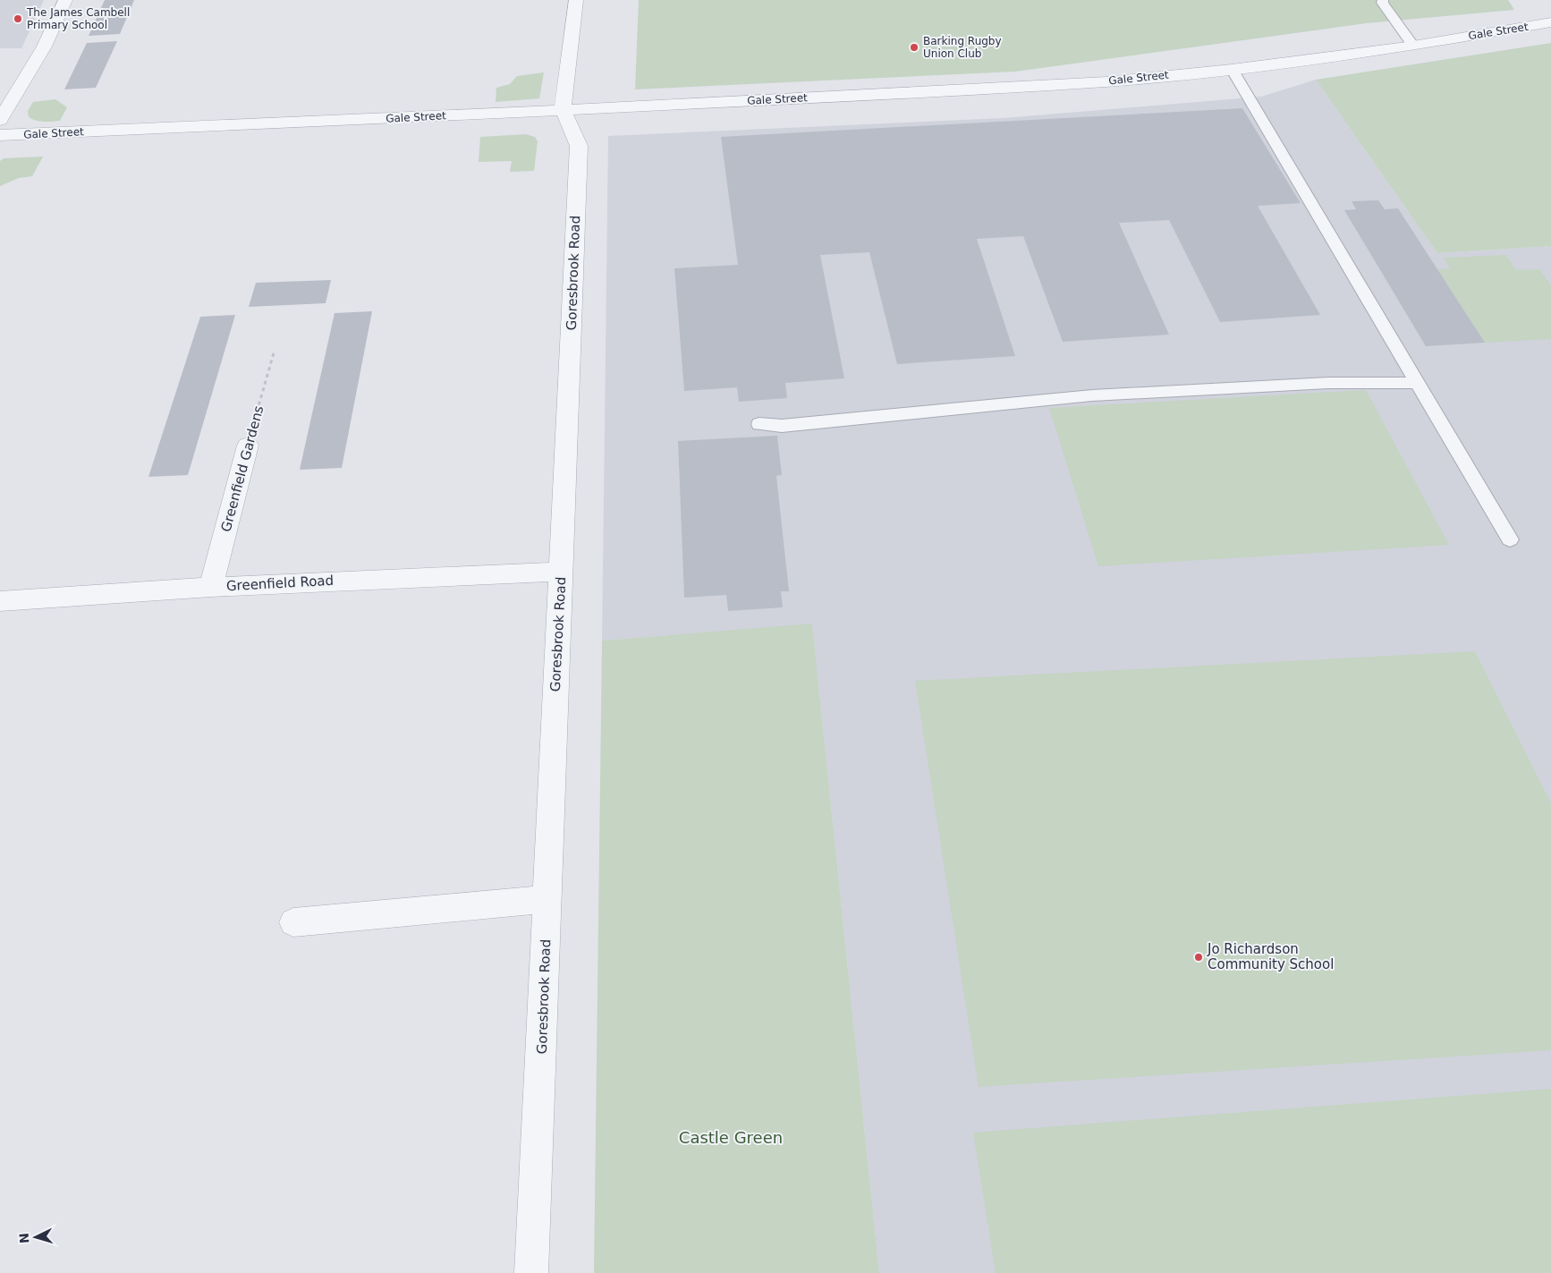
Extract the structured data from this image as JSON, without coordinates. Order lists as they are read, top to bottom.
{
  "streets": {
    "street": [
      "Gale Street",
      "Goresbrook Road",
      "Greenfield Gardens",
      "Greenfield Road"
    ]
  },
  "crossings": [
    ["Gale Street", "Goresbrook Road"],
    ["Goresbrook Road", "Greenfield Road"],
    ["Greenfield Gardens", "Greenfield Road"]
  ],
  "parks": ["Castle Green"],
  "places": ["The James Cambell Primary School", "Barking Rugby Union Club", "Jo Richardson Community School"],
  "north": "left"
}
